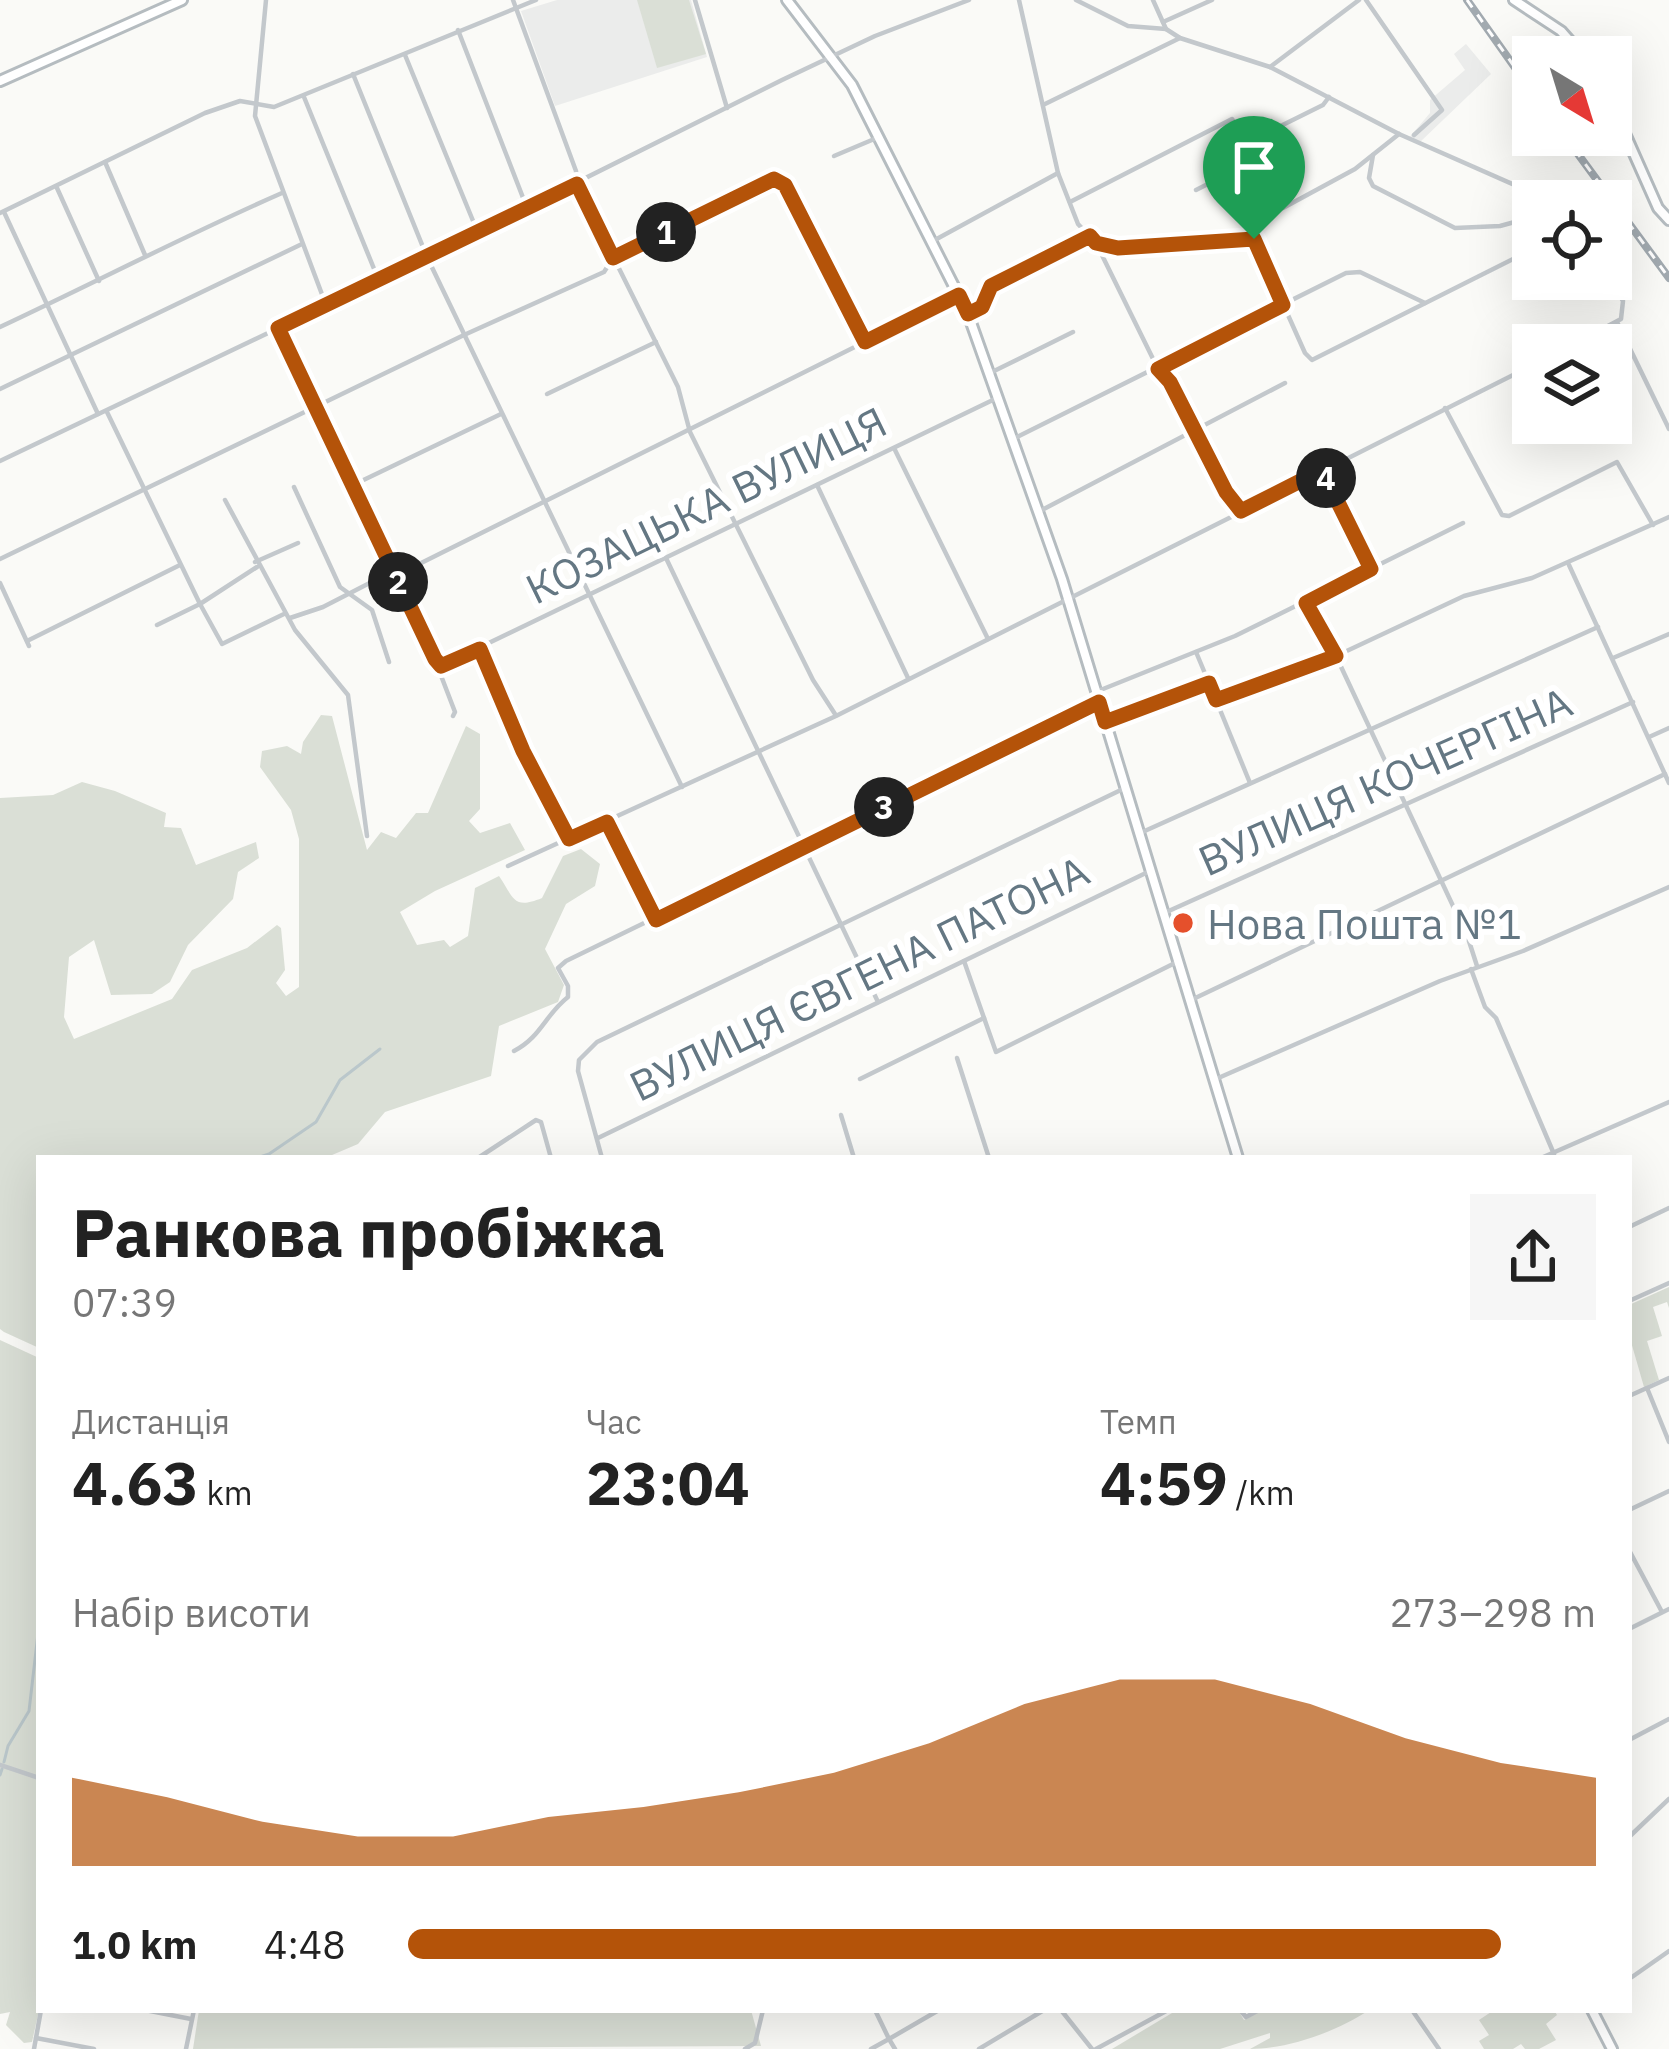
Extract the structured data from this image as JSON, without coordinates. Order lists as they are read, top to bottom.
{
  "streets": {
    "street": ["КОЗАЦЬКА ВУЛИЦЯ", "ВУЛИЦЯ КОЧЕРГІНА", "ВУЛИЦЯ ЄВГЕНА ПАТОНА"]
  },
  "places": ["Нова Пошта №1"],
  "north": "bottom right",
  "page": {
    "pins": [
      "1",
      "4",
      "2",
      "3"
    ],
    "heading": ["Ранкова пробіжка", "07:39"],
    "stats": [
      ["Дистанція", "4.63 km"],
      ["Час", "23:04"],
      ["Темп", "4:59 /km"]
    ],
    "chart": ["Набір висоти", "273–298 m"],
    "list": [
      {
        "name": "1.0 km",
        "note": "4:48"
      }
    ]
  }
}
